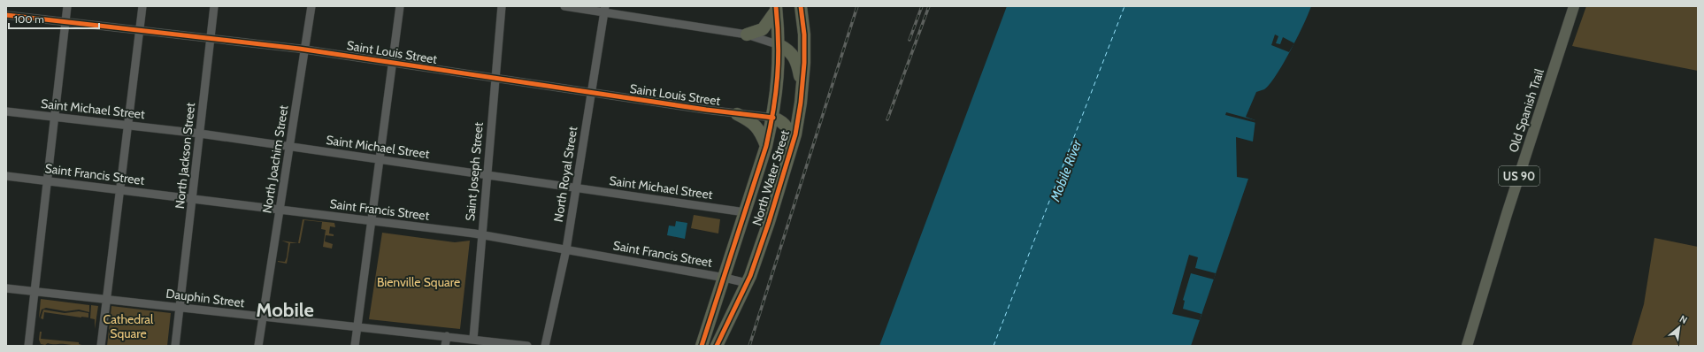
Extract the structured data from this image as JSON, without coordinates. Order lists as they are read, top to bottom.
{
  "streets": {
    "highway": ["North Water Street"],
    "main road": ["Old Spanish Trail", "US 90"],
    "street": [
      "Saint Louis Street",
      "Saint Michael Street",
      "North Jackson Street",
      "North Joachim Street",
      "Saint Joseph Street",
      "Saint Francis Street",
      "North Royal Street",
      "Dauphin Street"
    ]
  },
  "crossings": [
    ["Saint Louis Street", "North Jackson Street"],
    ["Saint Louis Street", "North Joachim Street"],
    ["Saint Louis Street", "Saint Joseph Street"],
    ["Saint Louis Street", "North Royal Street"],
    ["Saint Louis Street", "North Water Street"],
    ["Saint Michael Street", "North Jackson Street"],
    ["Saint Michael Street", "North Joachim Street"],
    ["Saint Michael Street", "Saint Joseph Street"],
    ["Saint Michael Street", "North Royal Street"],
    ["Saint Michael Street", "North Water Street"],
    ["North Jackson Street", "Saint Francis Street"],
    ["North Jackson Street", "Dauphin Street"],
    ["North Joachim Street", "Saint Francis Street"],
    ["North Joachim Street", "Dauphin Street"],
    ["Saint Joseph Street", "Saint Francis Street"],
    ["Saint Joseph Street", "Dauphin Street"],
    ["Saint Francis Street", "North Royal Street"],
    ["Saint Francis Street", "North Water Street"]
  ],
  "districts": ["Mobile"],
  "water": ["Mobile River"],
  "parks": ["Bienville Square", "Cathedral Square"],
  "scale_bar": "100 m",
  "north": "top right"
}
